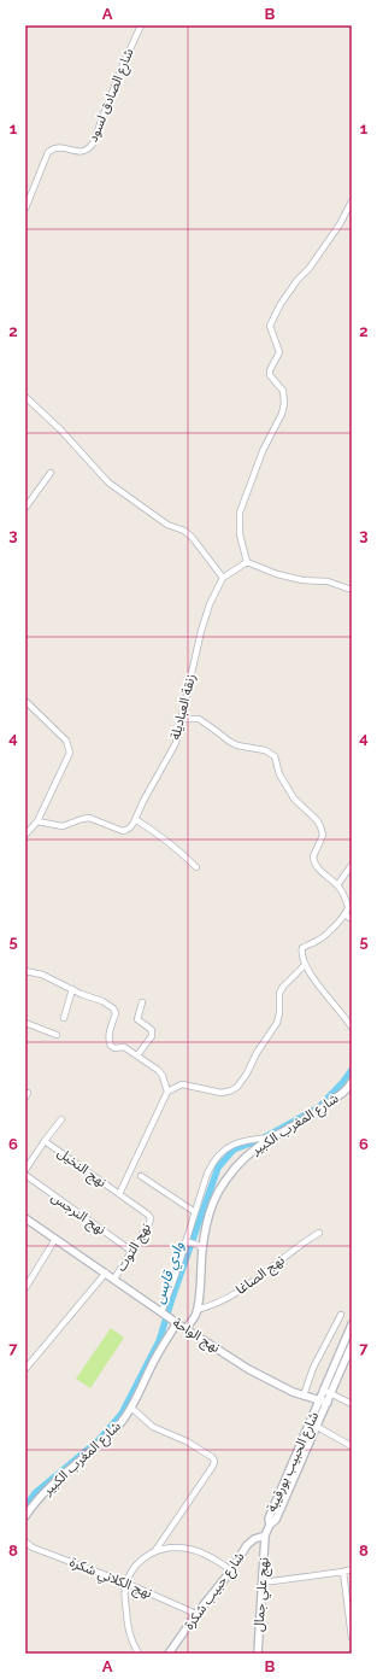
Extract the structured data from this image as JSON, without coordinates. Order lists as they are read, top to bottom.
{
  "streets": {
    "street": [
      "شارع الصادق لسود",
      "زنقة العباديلة",
      "شارع المغرب الكبير",
      "نهج النخيل",
      "نهج النرجس",
      "نهج التوت",
      "نهج الصاغا",
      "نهج الواحة",
      "شارع الحبيب بورقيبة",
      "نهج الكلاني شكرة",
      "شارع حبيب شكرة",
      "نهج علي جمال"
    ]
  },
  "crossings": [
    ["شارع المغرب الكبير", "نهج الصاغا"],
    ["شارع المغرب الكبير", "نهج الواحة"],
    ["نهج النخيل", "نهج التوت"],
    ["نهج النرجس", "نهج التوت"],
    ["نهج التوت", "نهج الواحة"],
    ["نهج الواحة", "شارع الحبيب بورقيبة"],
    ["نهج الكلاني شكرة", "شارع حبيب شكرة"],
    ["شارع حبيب شكرة", "نهج علي جمال"]
  ],
  "water": ["وادي قابس"],
  "grid": {
    "columns": ["A", "B"],
    "rows": [
      "1",
      "2",
      "3",
      "4",
      "5",
      "6",
      "7",
      "8"
    ]
  }
}
